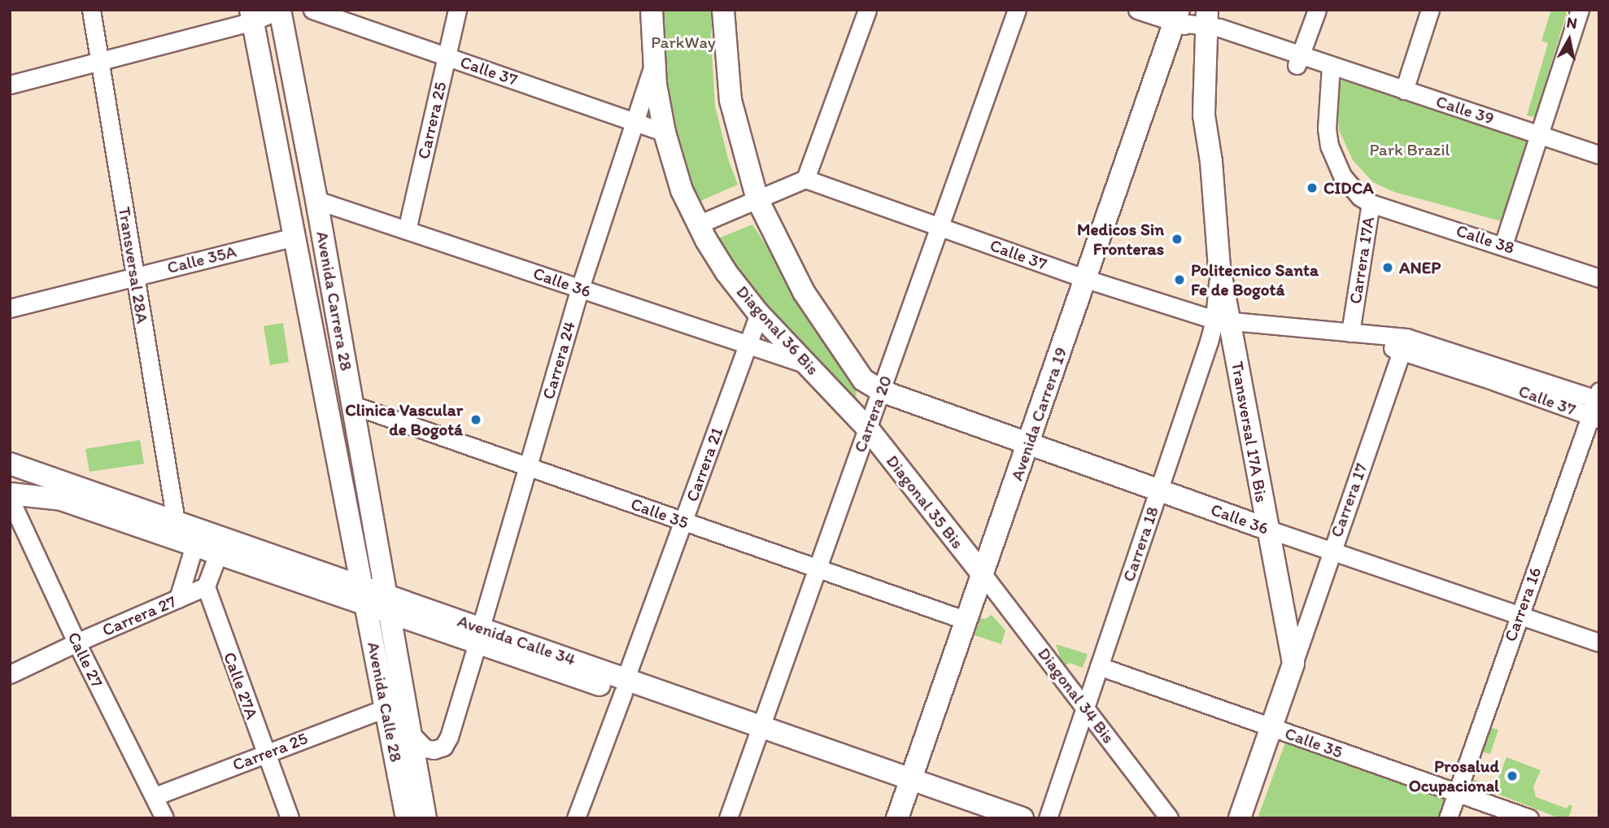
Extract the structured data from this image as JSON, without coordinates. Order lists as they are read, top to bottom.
{
  "streets": {
    "main road": [
      "Calle 36",
      "Avenida Carrera 28",
      "Diagonal 36 Bis",
      "Avenida Carrera 19",
      "Transversal 17A Bis",
      "Diagonal 35 Bis",
      "Avenida Calle 34",
      "Avenida Calle 28"
    ],
    "street": [
      "Calle 37",
      "Calle 39",
      "Carrera 25",
      "Calle 38",
      "Calle 35A",
      "Carrera 17A",
      "Transversal 28A",
      "Carrera 24",
      "Carrera 20",
      "Carrera 21",
      "Carrera 17",
      "Calle 35",
      "Carrera 18",
      "Carrera 16",
      "Carrera 27",
      "Calle 27",
      "Calle 27A",
      "Diagonal 34 Bis"
    ]
  },
  "crossings": [
    ["Calle 37", "Carrera 25"],
    ["Calle 37", "Carrera 17A"],
    ["Calle 37", "Diagonal 36 Bis"],
    ["Calle 37", "Carrera 24"],
    ["Calle 37", "Carrera 20"],
    ["Calle 37", "Avenida Carrera 19"],
    ["Calle 37", "Transversal 17A Bis"],
    ["Calle 37", "Carrera 17"],
    ["Calle 37", "Carrera 18"],
    ["Calle 37", "Carrera 16"],
    ["Calle 39", "Carrera 17A"],
    ["Calle 39", "Avenida Carrera 19"],
    ["Calle 39", "Transversal 17A Bis"],
    ["Carrera 25", "Calle 36"],
    ["Carrera 25", "Calle 27"],
    ["Carrera 25", "Calle 27A"],
    ["Carrera 25", "Avenida Calle 28"],
    ["Calle 38", "Carrera 17A"],
    ["Calle 35A", "Transversal 28A"],
    ["Calle 35A", "Avenida Carrera 28"],
    ["Transversal 28A", "Avenida Calle 34"],
    ["Calle 36", "Avenida Carrera 28"],
    ["Calle 36", "Diagonal 36 Bis"],
    ["Calle 36", "Carrera 24"],
    ["Calle 36", "Carrera 20"],
    ["Calle 36", "Avenida Carrera 19"],
    ["Calle 36", "Transversal 17A Bis"],
    ["Calle 36", "Carrera 21"],
    ["Calle 36", "Carrera 17"],
    ["Calle 36", "Carrera 18"],
    ["Calle 36", "Carrera 16"],
    ["Avenida Carrera 28", "Calle 35"],
    ["Avenida Carrera 28", "Avenida Calle 34"],
    ["Avenida Carrera 28", "Avenida Calle 28"],
    ["Diagonal 36 Bis", "Carrera 24"],
    ["Diagonal 36 Bis", "Carrera 20"],
    ["Diagonal 36 Bis", "Carrera 21"],
    ["Diagonal 36 Bis", "Diagonal 35 Bis"],
    ["Carrera 24", "Calle 35"],
    ["Carrera 24", "Avenida Calle 34"],
    ["Carrera 24", "Avenida Calle 28"],
    ["Carrera 20", "Diagonal 35 Bis"],
    ["Carrera 20", "Calle 35"],
    ["Carrera 20", "Avenida Calle 34"],
    ["Avenida Carrera 19", "Diagonal 35 Bis"],
    ["Avenida Carrera 19", "Calle 35"],
    ["Avenida Carrera 19", "Avenida Calle 34"],
    ["Avenida Carrera 19", "Diagonal 34 Bis"],
    ["Transversal 17A Bis", "Carrera 17"],
    ["Transversal 17A Bis", "Carrera 18"],
    ["Carrera 21", "Calle 35"],
    ["Carrera 21", "Avenida Calle 34"],
    ["Diagonal 35 Bis", "Diagonal 34 Bis"],
    ["Calle 35", "Carrera 18"],
    ["Calle 35", "Carrera 16"],
    ["Carrera 18", "Diagonal 34 Bis"],
    ["Carrera 27", "Calle 27"],
    ["Carrera 27", "Calle 27A"],
    ["Avenida Calle 34", "Avenida Calle 28"]
  ],
  "parks": ["ParkWay", "Park Brazil"],
  "places": [
    "CIDCA",
    "Medicos Sin Fronteras",
    "ANEP",
    "Politecnico Santa Fe de Bogotá",
    "Clinica Vascular de Bogotá",
    "Prosalud Ocupacional"
  ],
  "north": "top"
}
